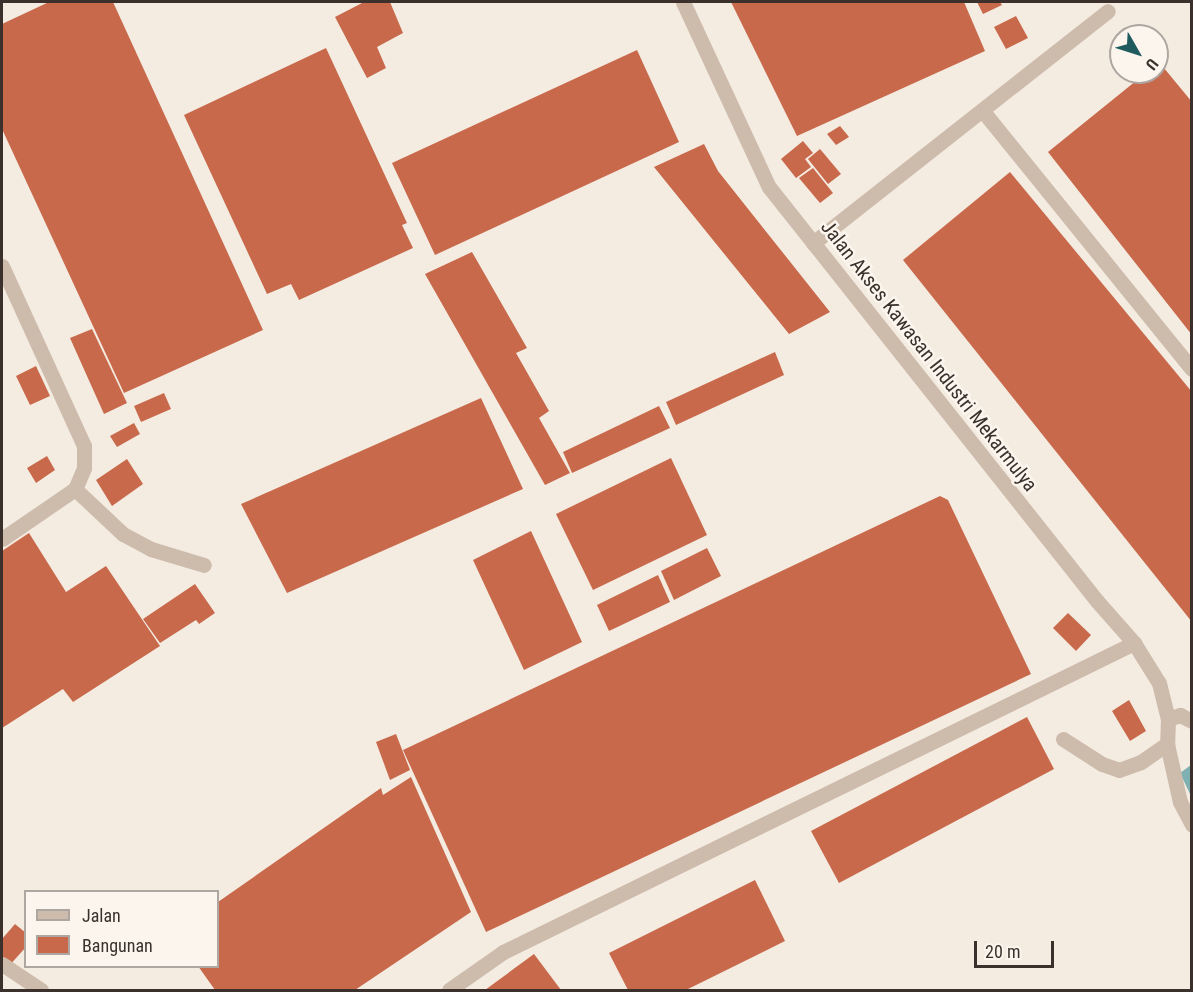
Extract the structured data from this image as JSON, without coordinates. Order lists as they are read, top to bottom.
{
  "streets": {
    "street": ["Jalan Akses Kawasan Industri Mekarmulya"]
  },
  "legend": ["Jalan", "Bangunan"],
  "scale_bar": "20 m",
  "north": "bottom right"
}
